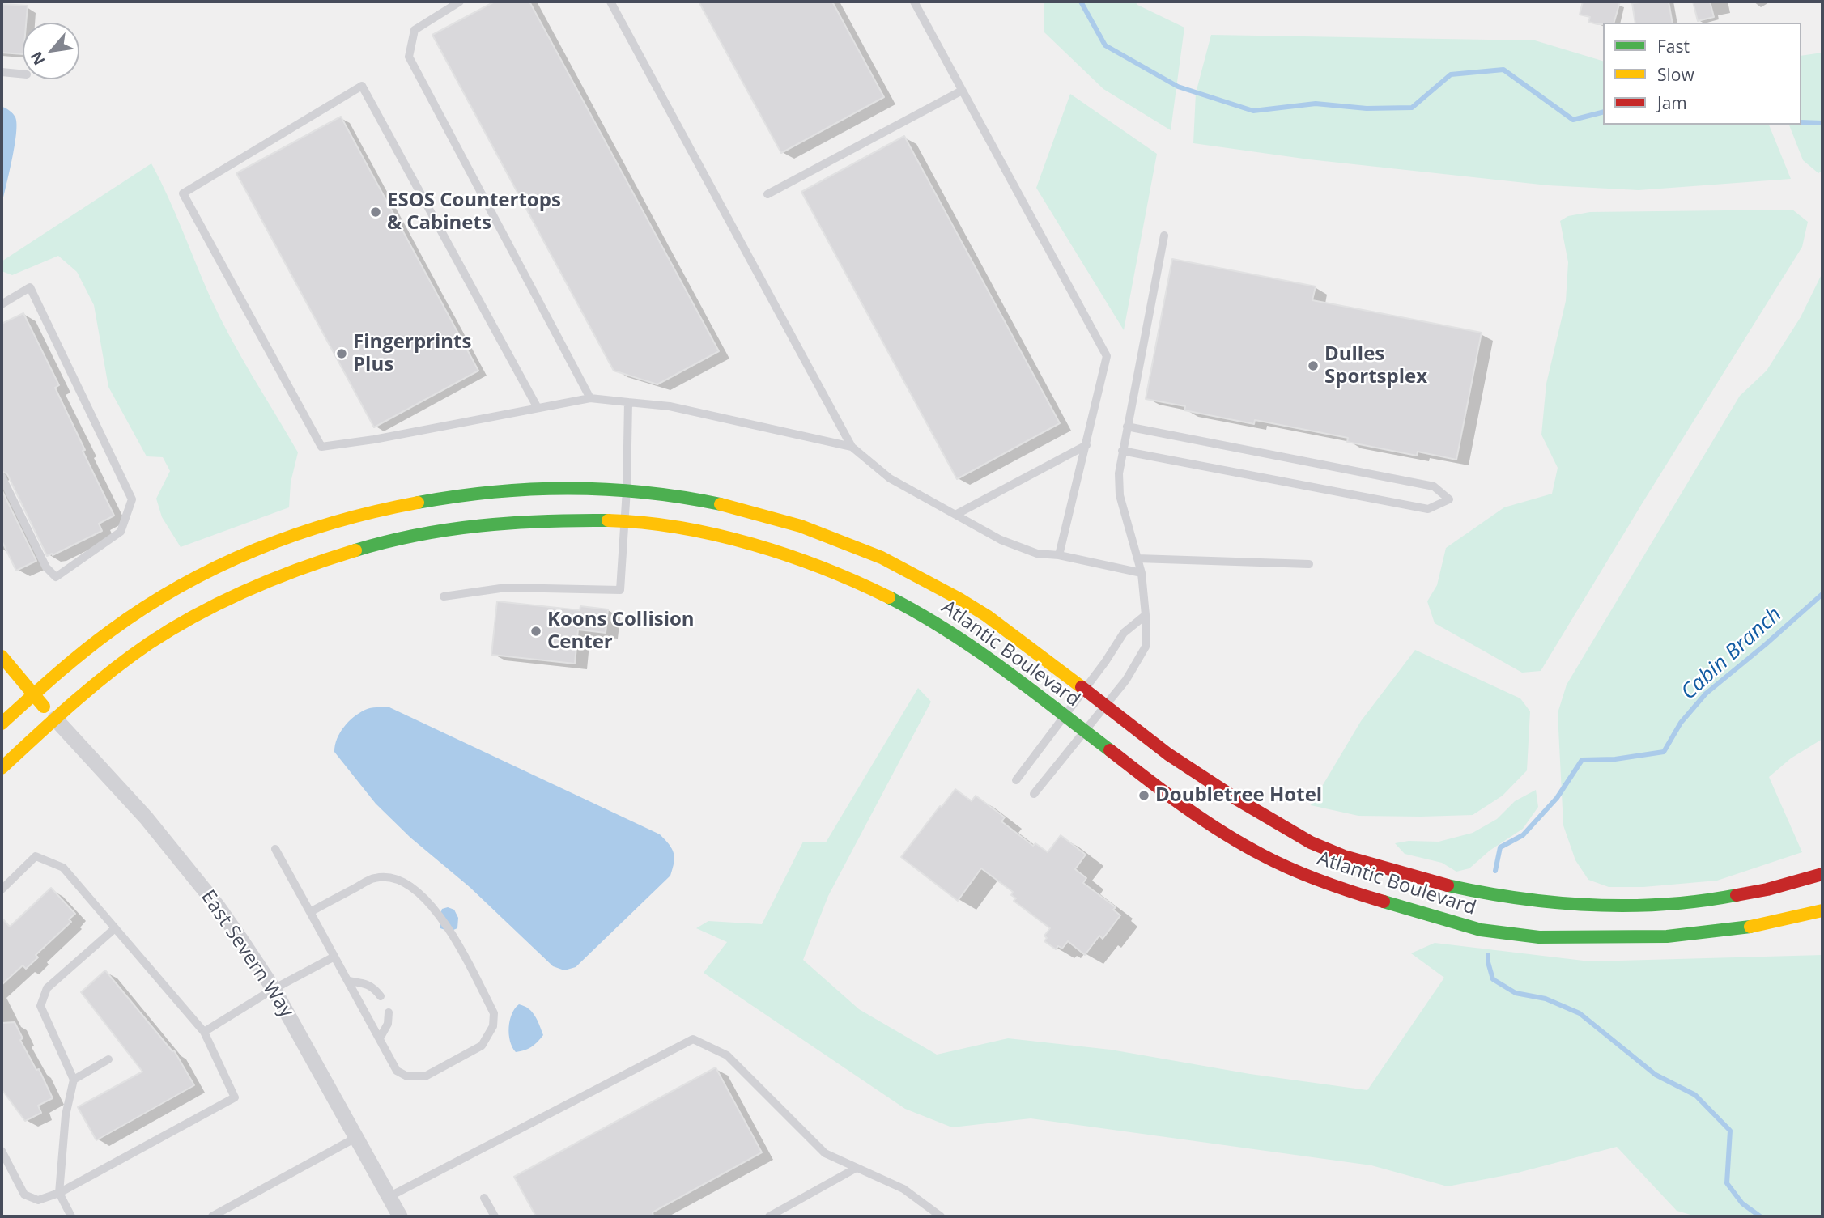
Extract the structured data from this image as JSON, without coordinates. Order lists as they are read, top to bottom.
{
  "streets": {
    "main road": ["Atlantic Boulevard"],
    "street": ["East Severn Way"]
  },
  "crossings": [
    ["Atlantic Boulevard", "East Severn Way"]
  ],
  "water": ["Cabin Branch"],
  "places": [
    "ESOS Countertops & Cabinets",
    "Fingerprints Plus",
    "Dulles Sportsplex",
    "Koons Collision Center",
    "Doubletree Hotel"
  ],
  "legend": ["Fast", "Slow", "Jam"],
  "north": "bottom left"
}
